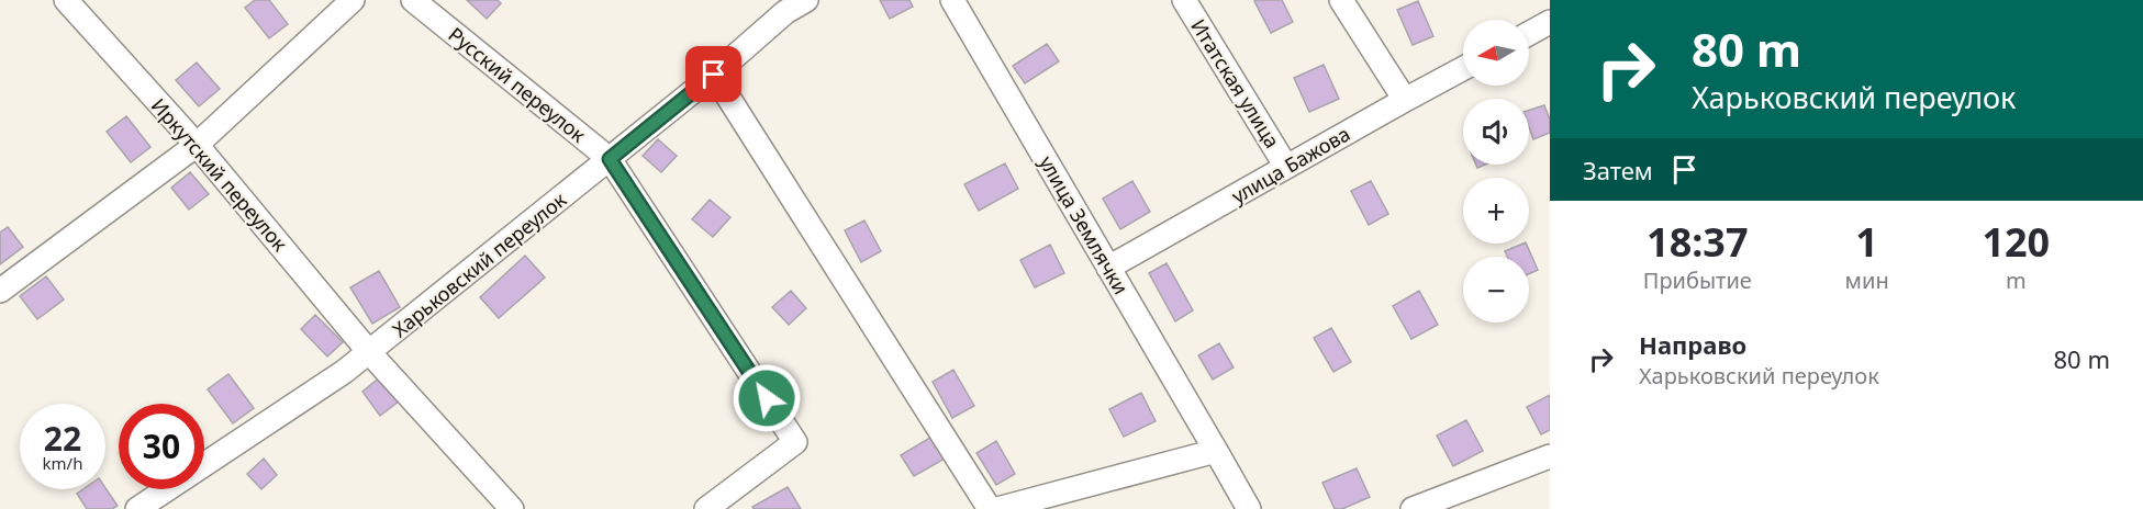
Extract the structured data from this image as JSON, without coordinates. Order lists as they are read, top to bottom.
{
  "streets": {
    "street": [
      "Итатская улица",
      "Русский переулок",
      "улица Бажова",
      "Иркутский переулок",
      "улица Землячки",
      "Харьковский переулок"
    ]
  },
  "crossings": [
    ["Итатская улица", "улица Бажова"],
    ["Русский переулок", "Харьковский переулок"],
    ["улица Бажова", "улица Землячки"],
    ["Иркутский переулок", "Харьковский переулок"]
  ],
  "north": "left",
  "page": {
    "turn": ["80 m", "Харьковский переулок"],
    "map_buttons": ["+", "−"],
    "then": "Затем",
    "eta": [
      "18:37",
      "Прибытие",
      "1",
      "мин",
      "120",
      "m"
    ],
    "list": [
      {
        "name": "Направо",
        "note": "Харьковский переулок",
        "value": "80 m"
      }
    ],
    "speed": "22 km/h",
    "limit": "30"
  }
}
